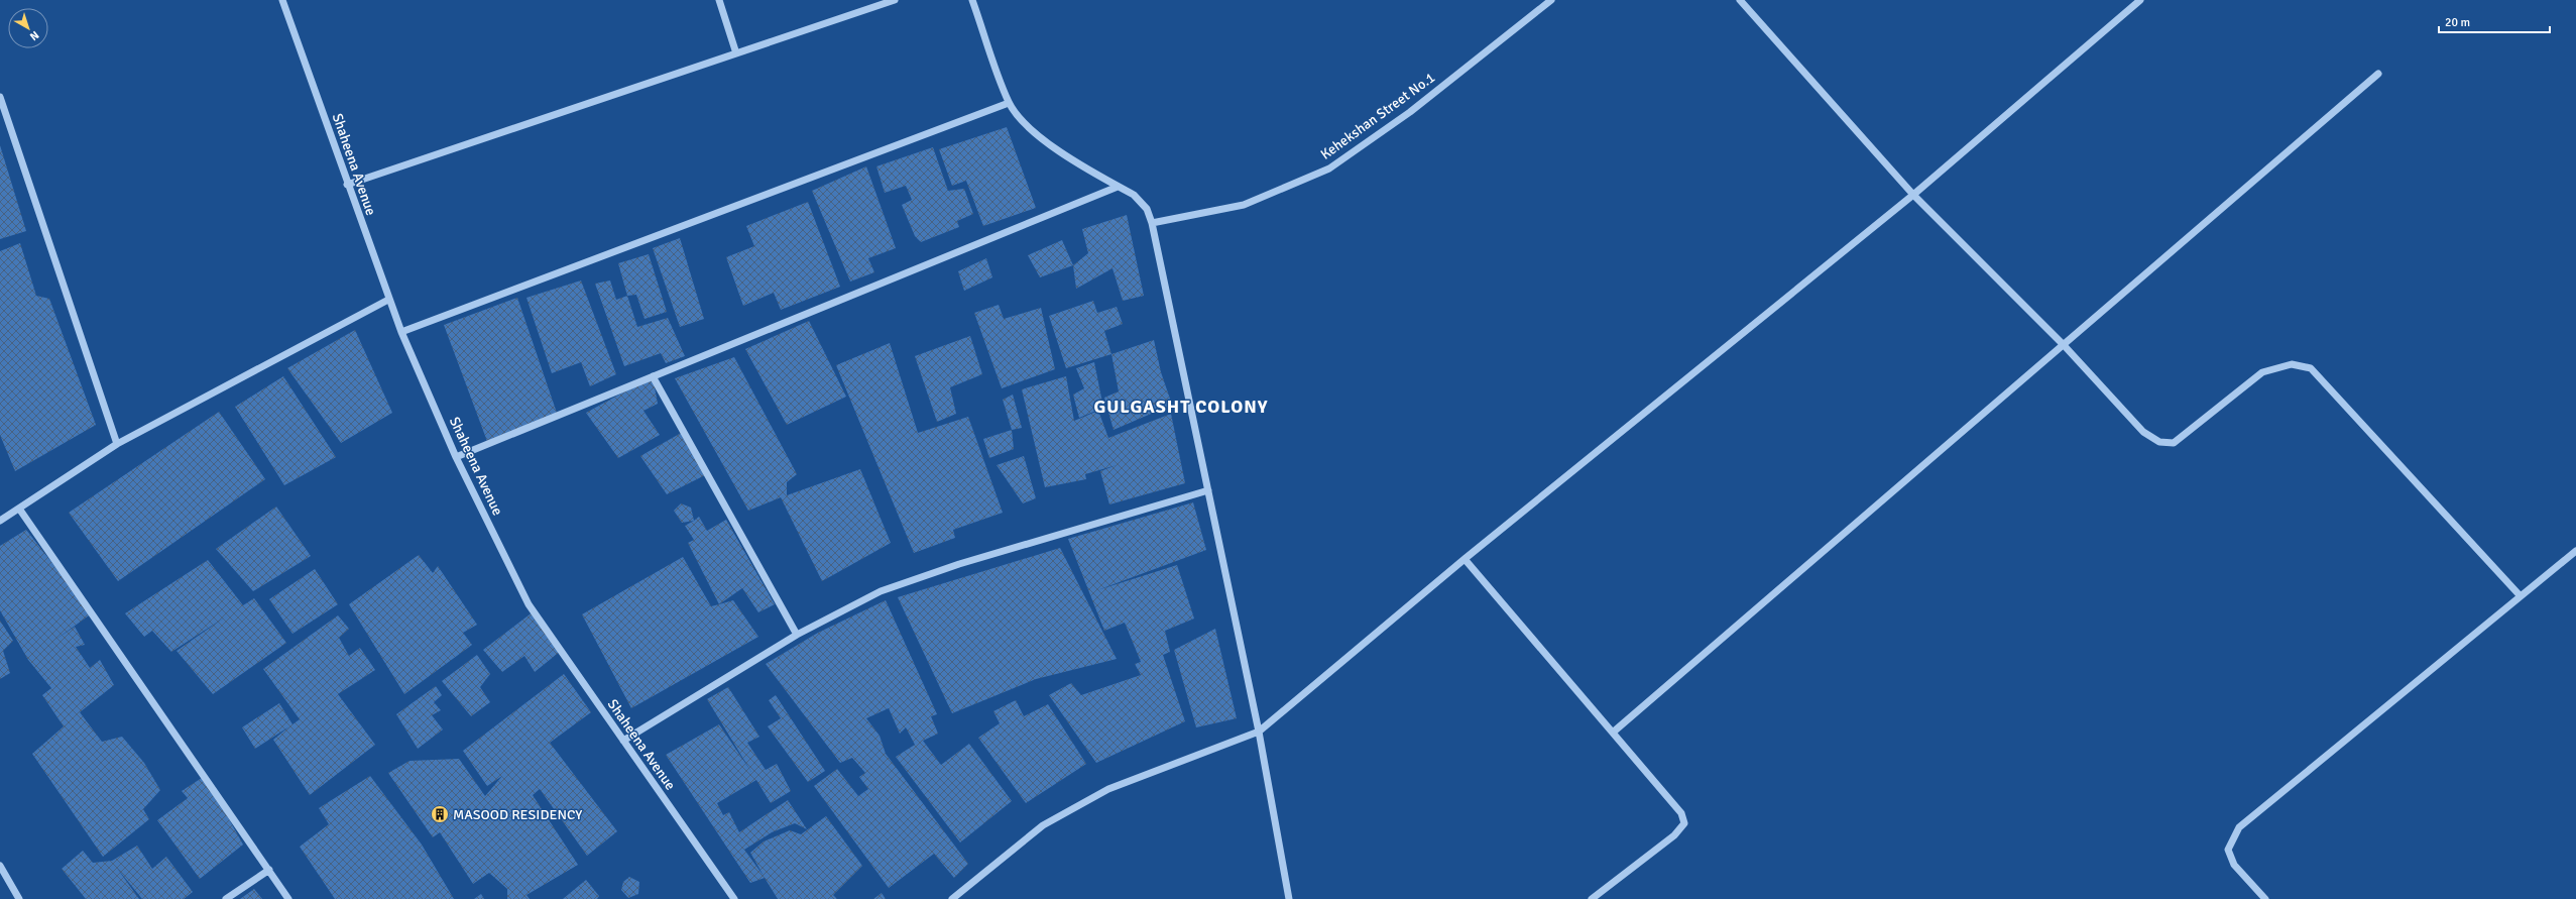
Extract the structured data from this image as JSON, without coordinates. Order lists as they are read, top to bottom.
{
  "streets": {
    "street": ["Kehekshan Street No.1", "Shaheena Avenue"]
  },
  "districts": ["GULGASHT COLONY"],
  "places": {
    "building": ["MASOOD RESIDENCY"]
  },
  "scale_bar": "20 m",
  "north": "bottom right"
}
